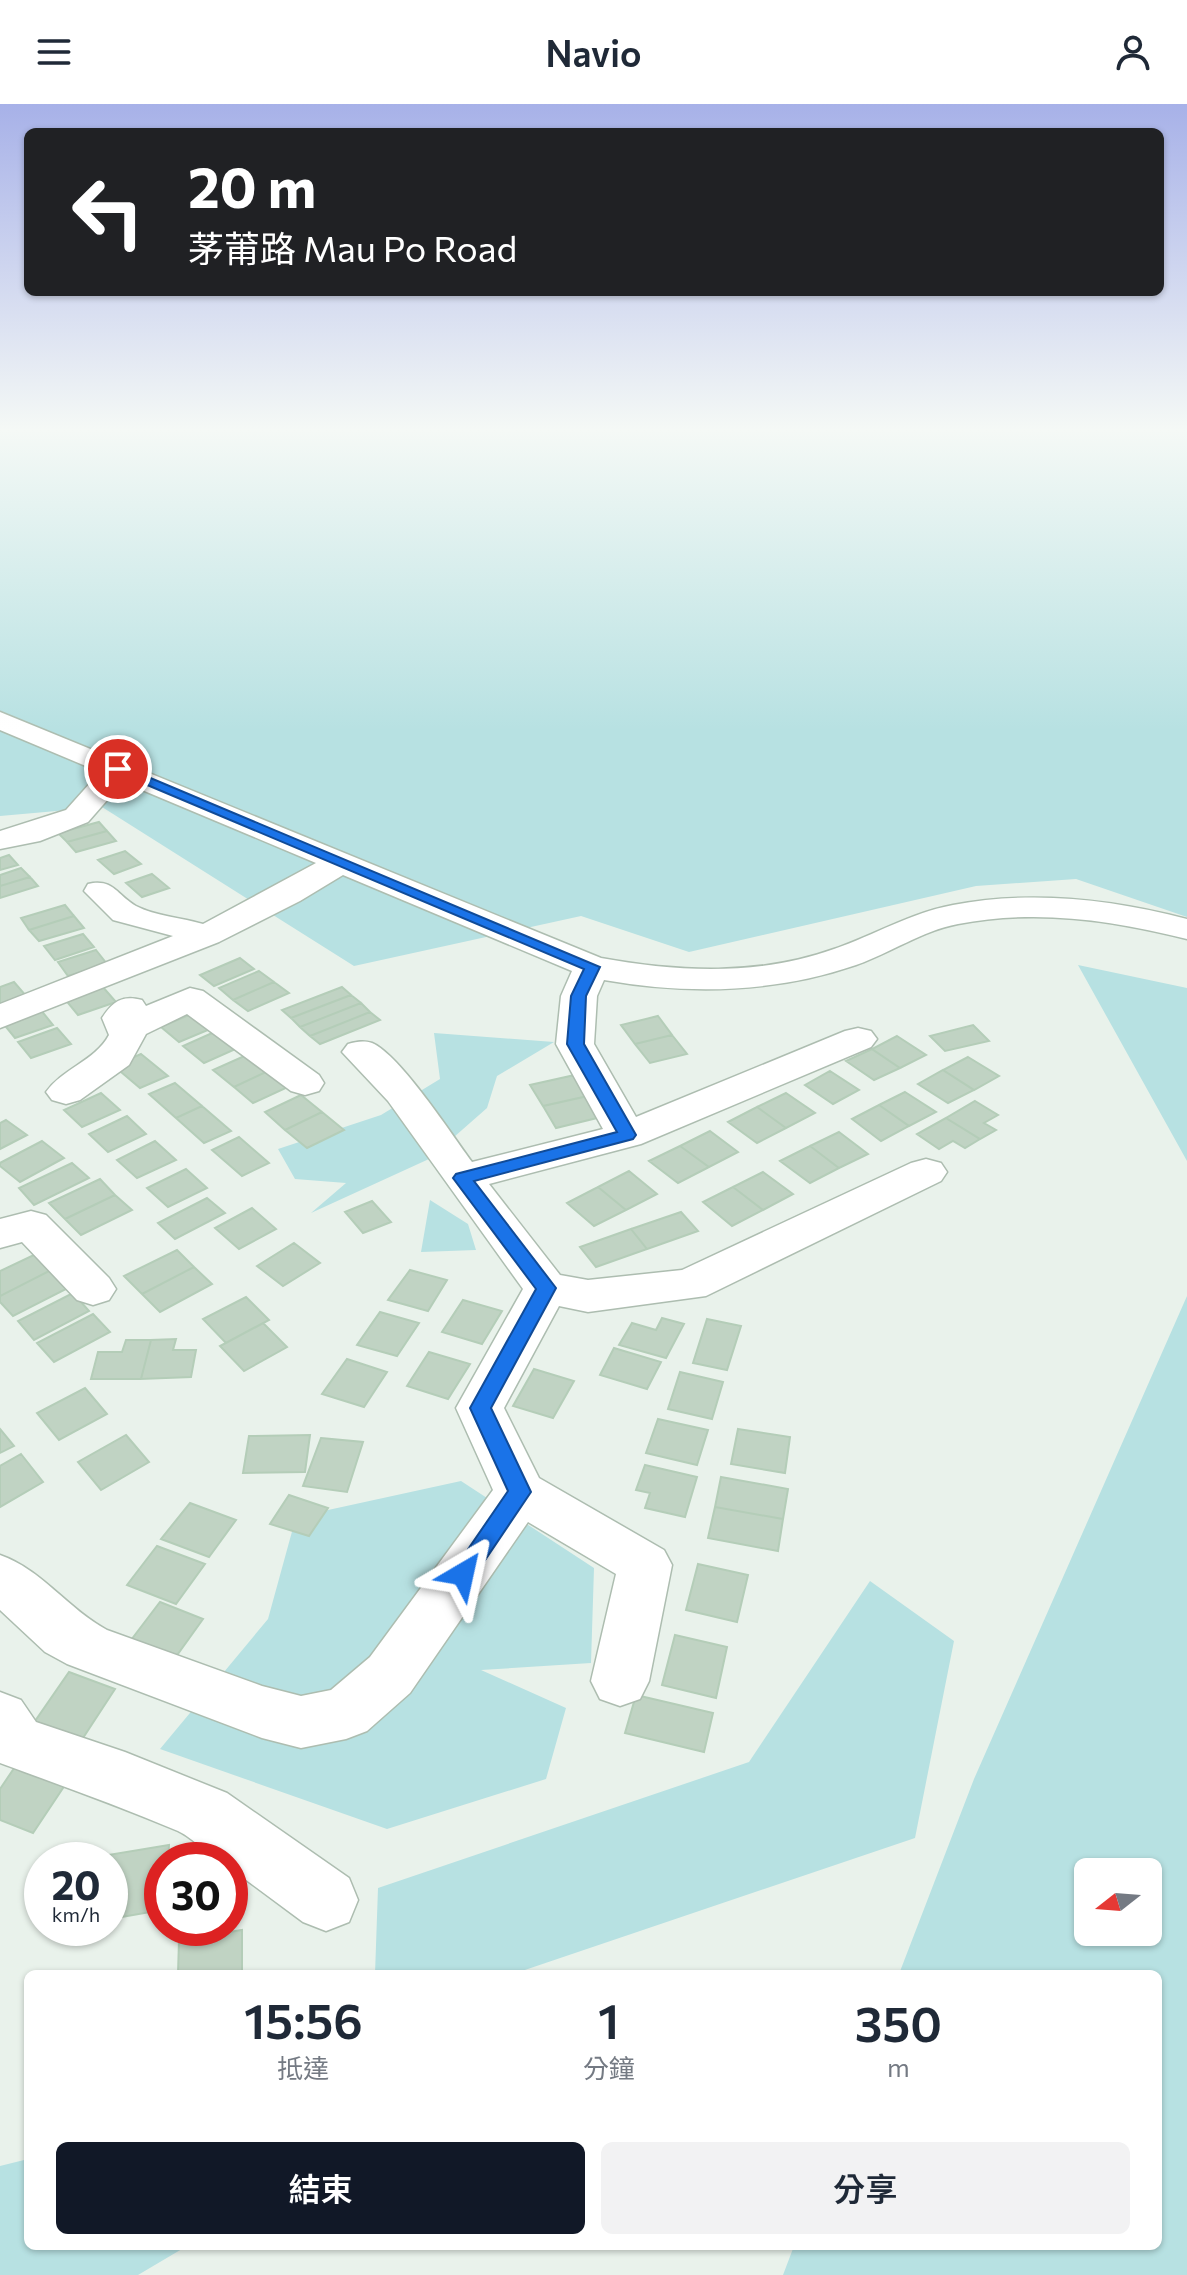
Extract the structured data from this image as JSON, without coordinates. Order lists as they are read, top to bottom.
{
  "north": "left",
  "page": {
    "header": "Navio",
    "turn": ["20 m", "茅莆路 Mau Po Road"],
    "speed": "20 km/h",
    "limit": "30",
    "eta": [
      "15:56",
      "抵達",
      "1",
      "分鐘",
      "350",
      "m"
    ],
    "buttons": ["結束", "分享"]
  }
}
